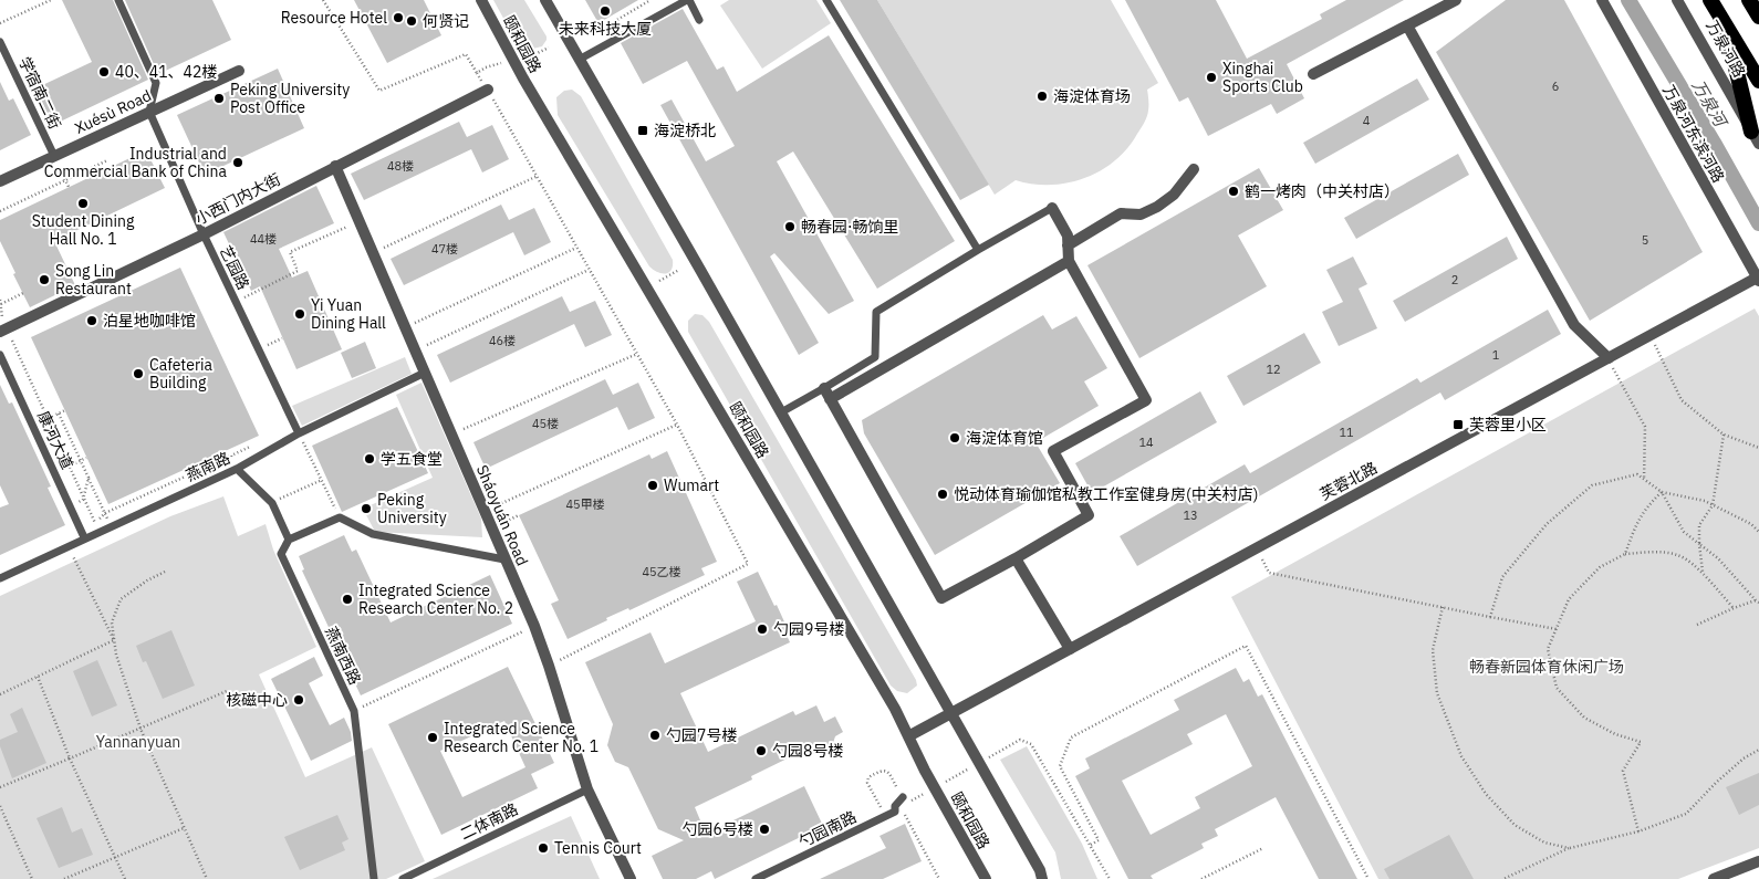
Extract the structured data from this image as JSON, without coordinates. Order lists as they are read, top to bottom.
{
  "streets": {
    "highway": ["万泉河路"],
    "street": [
      "颐和园路",
      "Xuésù Road",
      "万泉河东滨河路",
      "小西门内大街",
      "芙蓉北路",
      "Sháoyuán Road"
    ],
    "lane": [
      "学宿南二街",
      "艺园路",
      "康河大道",
      "燕南路",
      "燕南西路",
      "二体南路",
      "勺园南路"
    ]
  },
  "crossings": [
    ["颐和园路", "芙蓉北路"],
    ["学宿南二街", "Xuésù Road"],
    ["Xuésù Road", "艺园路"],
    ["万泉河东滨河路", "芙蓉北路"],
    ["小西门内大街", "艺园路"],
    ["小西门内大街", "Sháoyuán Road"],
    ["艺园路", "燕南路"],
    ["康河大道", "燕南路"],
    ["燕南路", "Sháoyuán Road"],
    ["Sháoyuán Road", "二体南路"]
  ],
  "water": ["万泉河"],
  "parks": ["畅春新园体育休闲广场", "Yannanyuan"],
  "places": {
    "other": [
      "未来科技大厦",
      "Resource Hotel",
      "何贤记",
      "40、41、42楼",
      "Xinghai Sports Club",
      "海淀体育场",
      "Peking University Post Office",
      "Industrial and Commercial Bank of China",
      "鹤一烤肉（中关村店）",
      "Student Dining Hall No. 1",
      "畅春园·畅饷里",
      "Song Lin Restaurant",
      "Yi Yuan Dining Hall",
      "泊星地咖啡馆",
      "Cafeteria Building",
      "海淀体育馆",
      "学五食堂",
      "Wumart",
      "悦动体育瑜伽馆私教工作室健身房(中关村店)",
      "Peking University",
      "Integrated Science Research Center No. 2",
      "勺园9号楼",
      "核磁中心",
      "勺园7号楼",
      "Integrated Science Research Center No. 1",
      "勺园8号楼",
      "勺园6号楼",
      "Tennis Court"
    ],
    "transit": ["海淀桥北", "芙蓉里小区"]
  },
  "house_numbers": [
    "6",
    "4",
    "48楼",
    "44楼",
    "5",
    "47楼",
    "2",
    "46楼",
    "1",
    "12",
    "45楼",
    "11",
    "14",
    "45甲楼",
    "13",
    "45乙楼"
  ]
}
